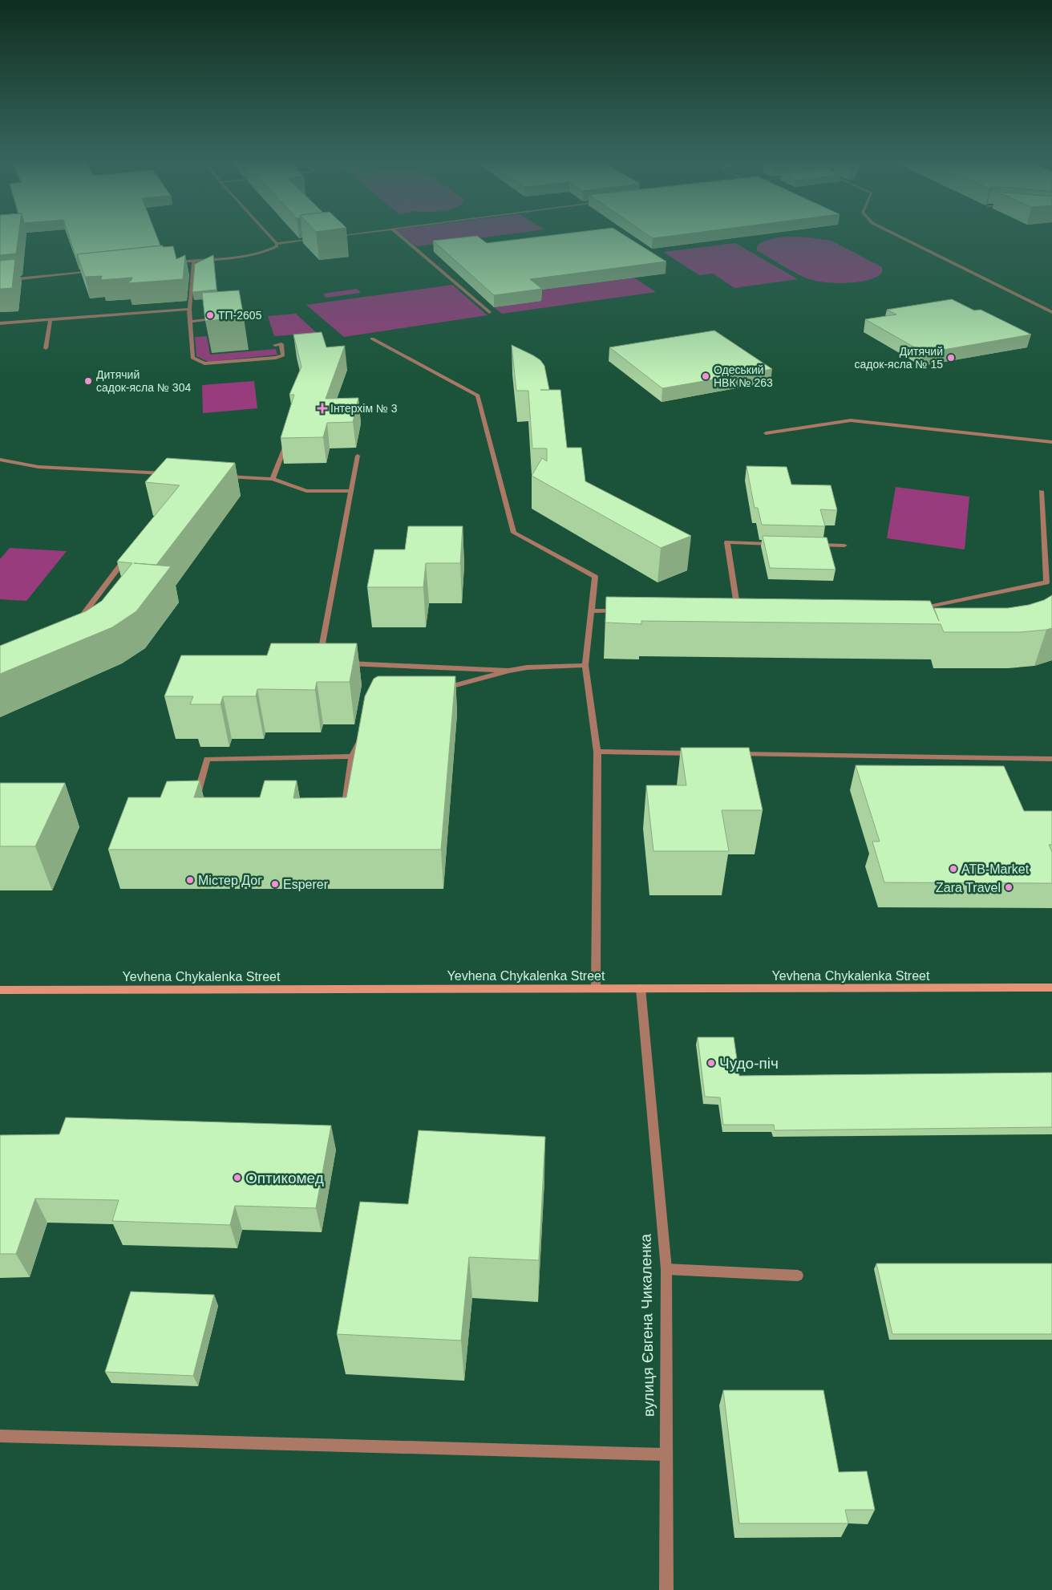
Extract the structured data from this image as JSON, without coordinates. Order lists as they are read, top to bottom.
{
  "streets": {
    "main road": ["Yevhena Chykalenka Street"],
    "street": ["вулиця Євгена Чикаленка"]
  },
  "crossings": [
    ["Yevhena Chykalenka Street", "вулиця Євгена Чикаленка"]
  ],
  "places": {
    "other": [
      "ТП-2605",
      "Дитячий садок-ясла № 15",
      "Одеський НВК № 263",
      "Дитячий садок-ясла № 304",
      "ATB-Market",
      "Містер Дог",
      "Esperer",
      "Zara Travel",
      "Чудо-піч",
      "Оптикомед"
    ],
    "health": ["Інтерхім № 3"]
  }
}
